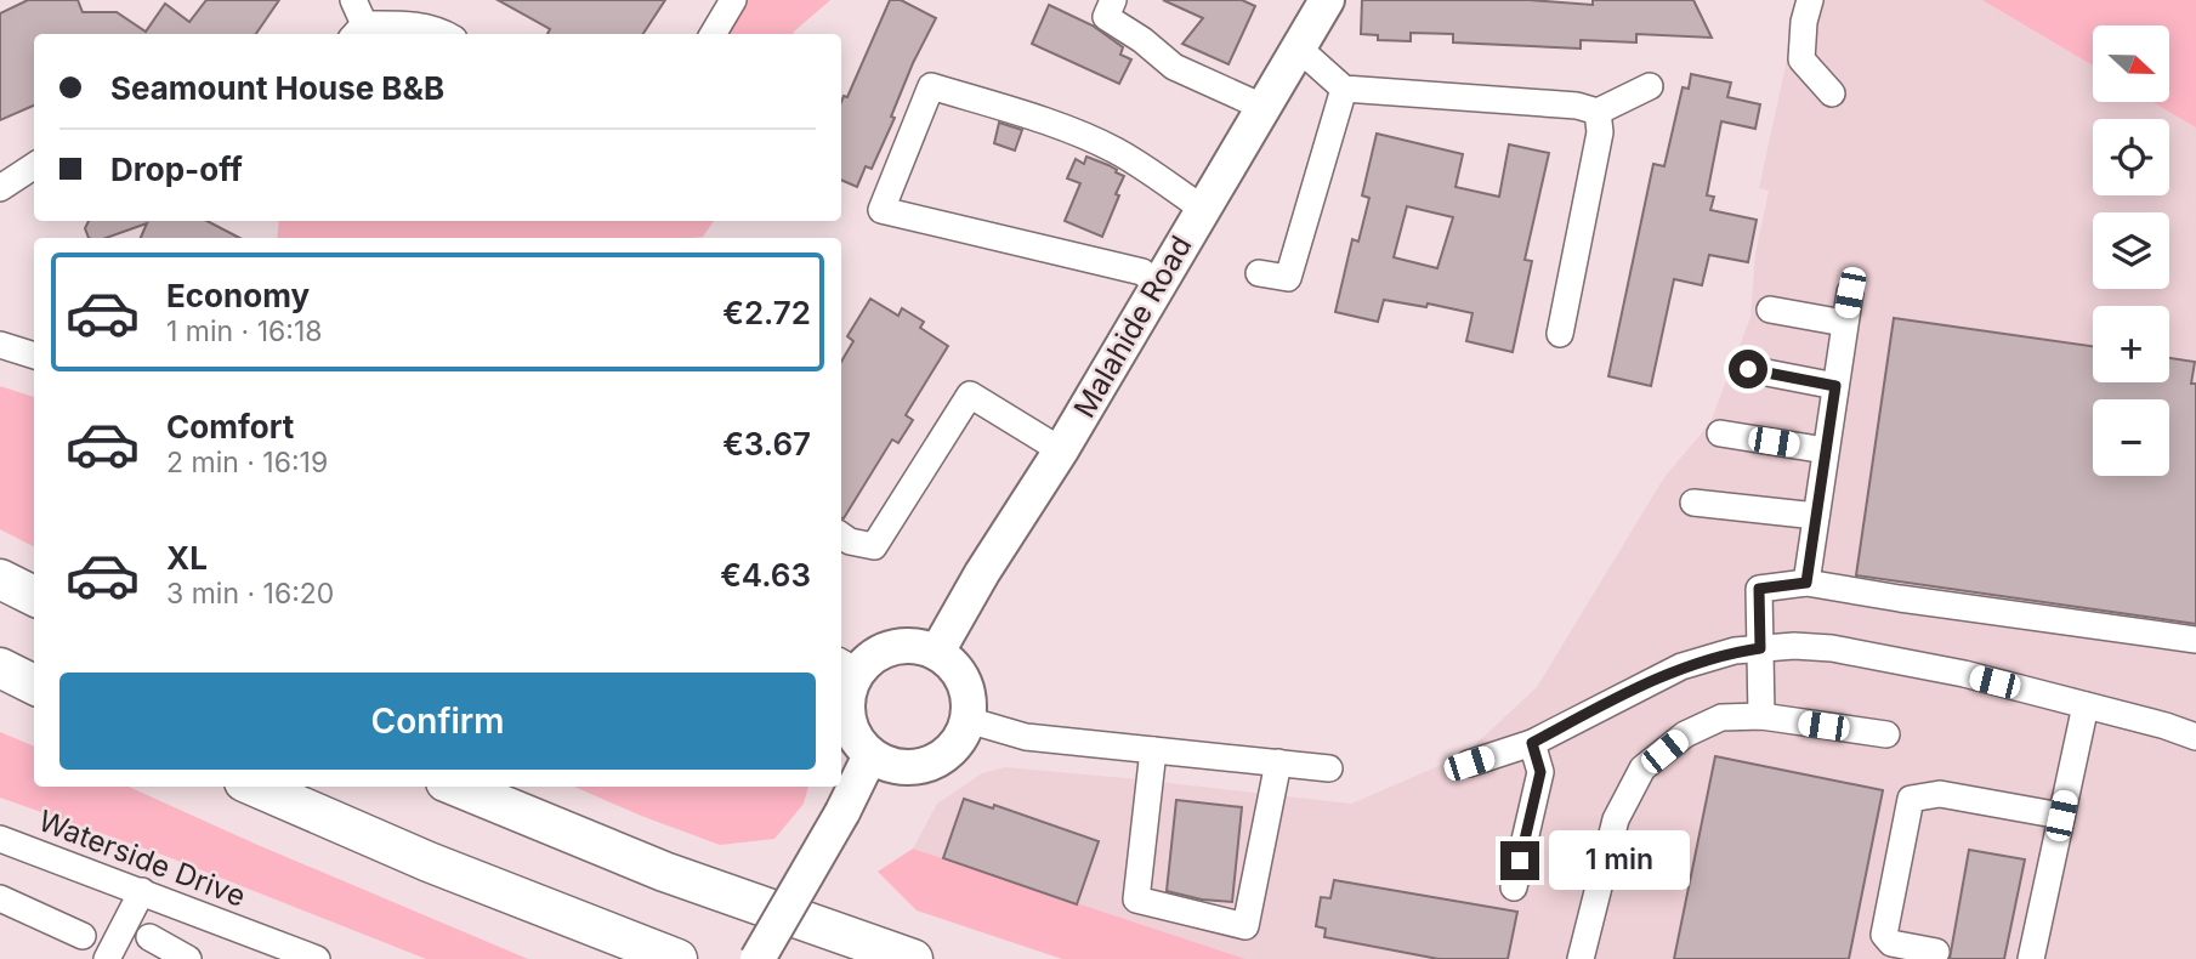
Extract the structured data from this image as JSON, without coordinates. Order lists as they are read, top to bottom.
{
  "streets": {
    "main road": ["Malahide Road"],
    "street": ["Waterside Drive"]
  },
  "north": "right",
  "page": {
    "map_buttons": ["+", "−"],
    "banner": ["Seamount House B&B", "Drop-off"],
    "list": [
      {
        "name": "Economy",
        "note": "1 min · 16:18",
        "value": "€2.72"
      },
      {
        "name": "Comfort",
        "note": "2 min · 16:19",
        "value": "€3.67"
      },
      {
        "name": "XL",
        "note": "3 min · 16:20",
        "value": "€4.63"
      }
    ],
    "buttons": "Confirm",
    "bubble": "1 min"
  }
}
